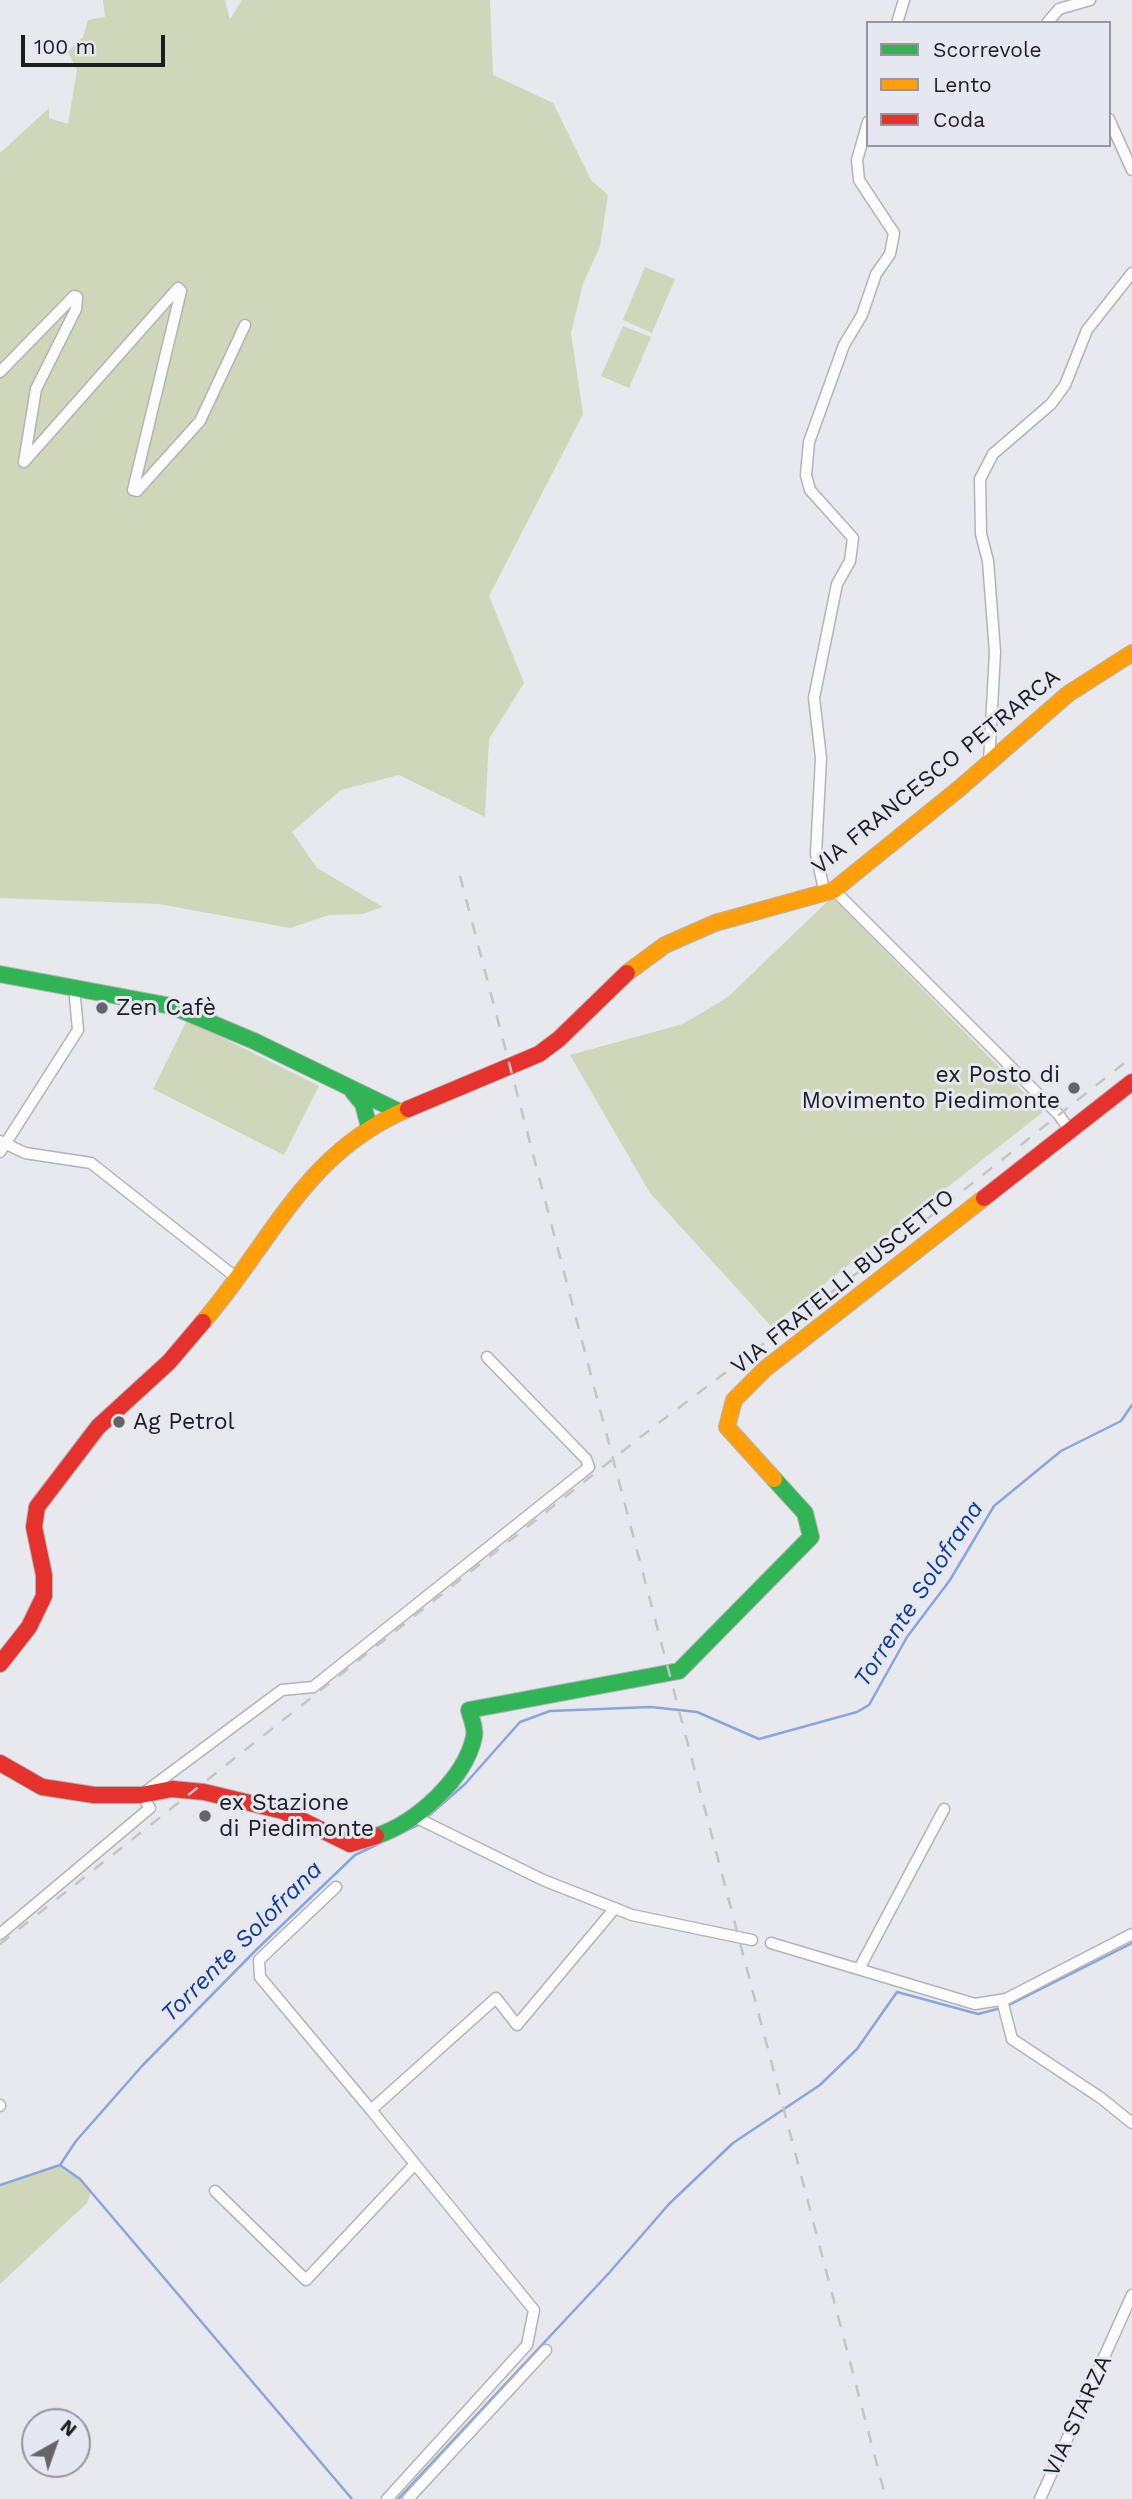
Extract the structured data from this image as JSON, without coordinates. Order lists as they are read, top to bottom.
{
  "streets": {
    "street": ["VIA FRANCESCO PETRARCA", "VIA FRATELLI BUSCETTO", "VIA STARZA"]
  },
  "water": ["Torrente Solofrana"],
  "places": [
    "Zen Cafè",
    "ex Posto di Movimento Piedimonte",
    "Ag Petrol",
    "ex Stazione di Piedimonte"
  ],
  "legend": ["Scorrevole", "Lento", "Coda"],
  "scale_bar": "100 m",
  "north": "top right"
}
